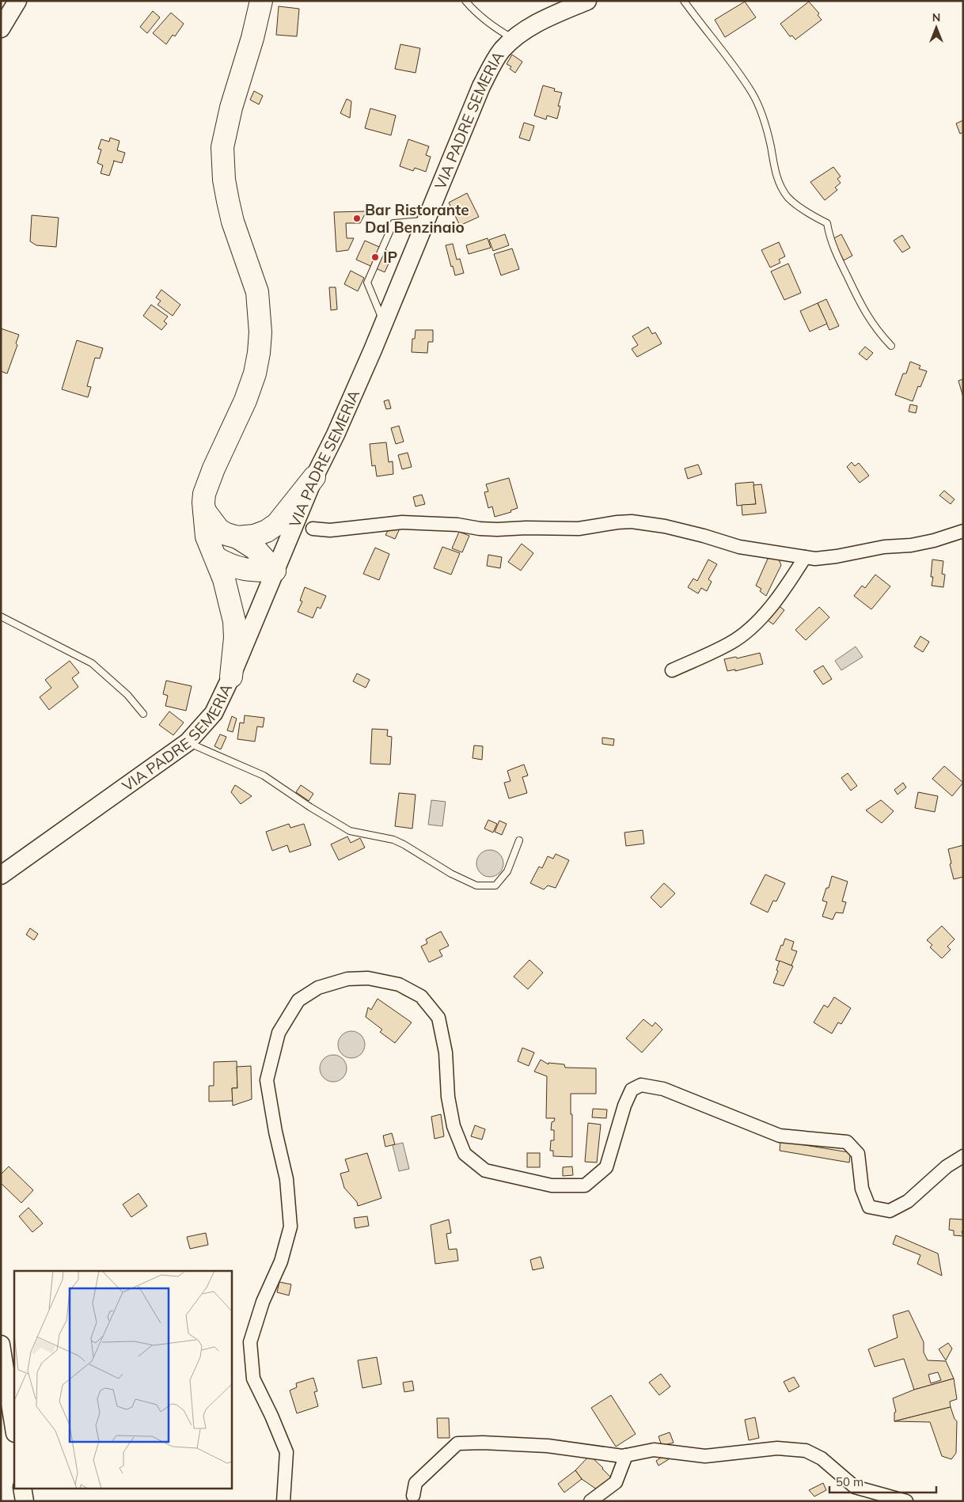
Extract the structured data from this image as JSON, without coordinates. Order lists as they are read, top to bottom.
{
  "streets": {
    "main road": ["VIA PADRE SEMERIA"]
  },
  "places": ["Bar Ristorante Dal Benzinaio", "IP"],
  "scale_bar": "50 m",
  "north": "top"
}
